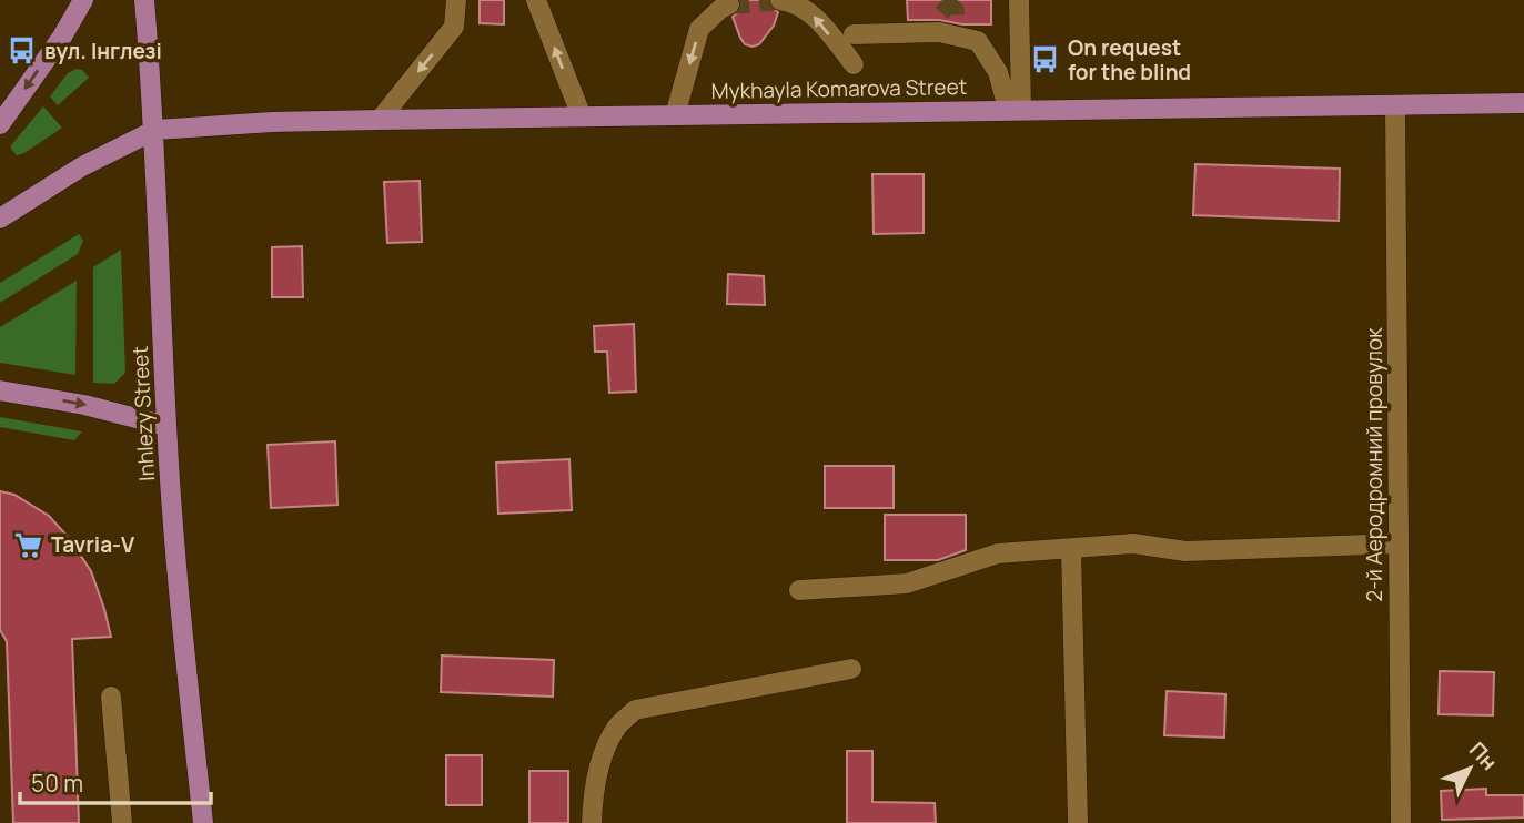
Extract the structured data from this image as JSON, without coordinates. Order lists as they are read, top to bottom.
{
  "streets": {
    "main road": ["Mykhayla Komarova Street", "Inhlezy Street"],
    "street": ["2-й Аеродромний провулок"]
  },
  "crossings": [
    ["Mykhayla Komarova Street", "Inhlezy Street"],
    ["Mykhayla Komarova Street", "2-й Аеродромний провулок"]
  ],
  "places": {
    "bus stop": ["вул. Інглезі", "On request for the blind"],
    "supermarket": ["Tavria‑V"]
  },
  "scale_bar": "50 m",
  "north": "top right"
}
